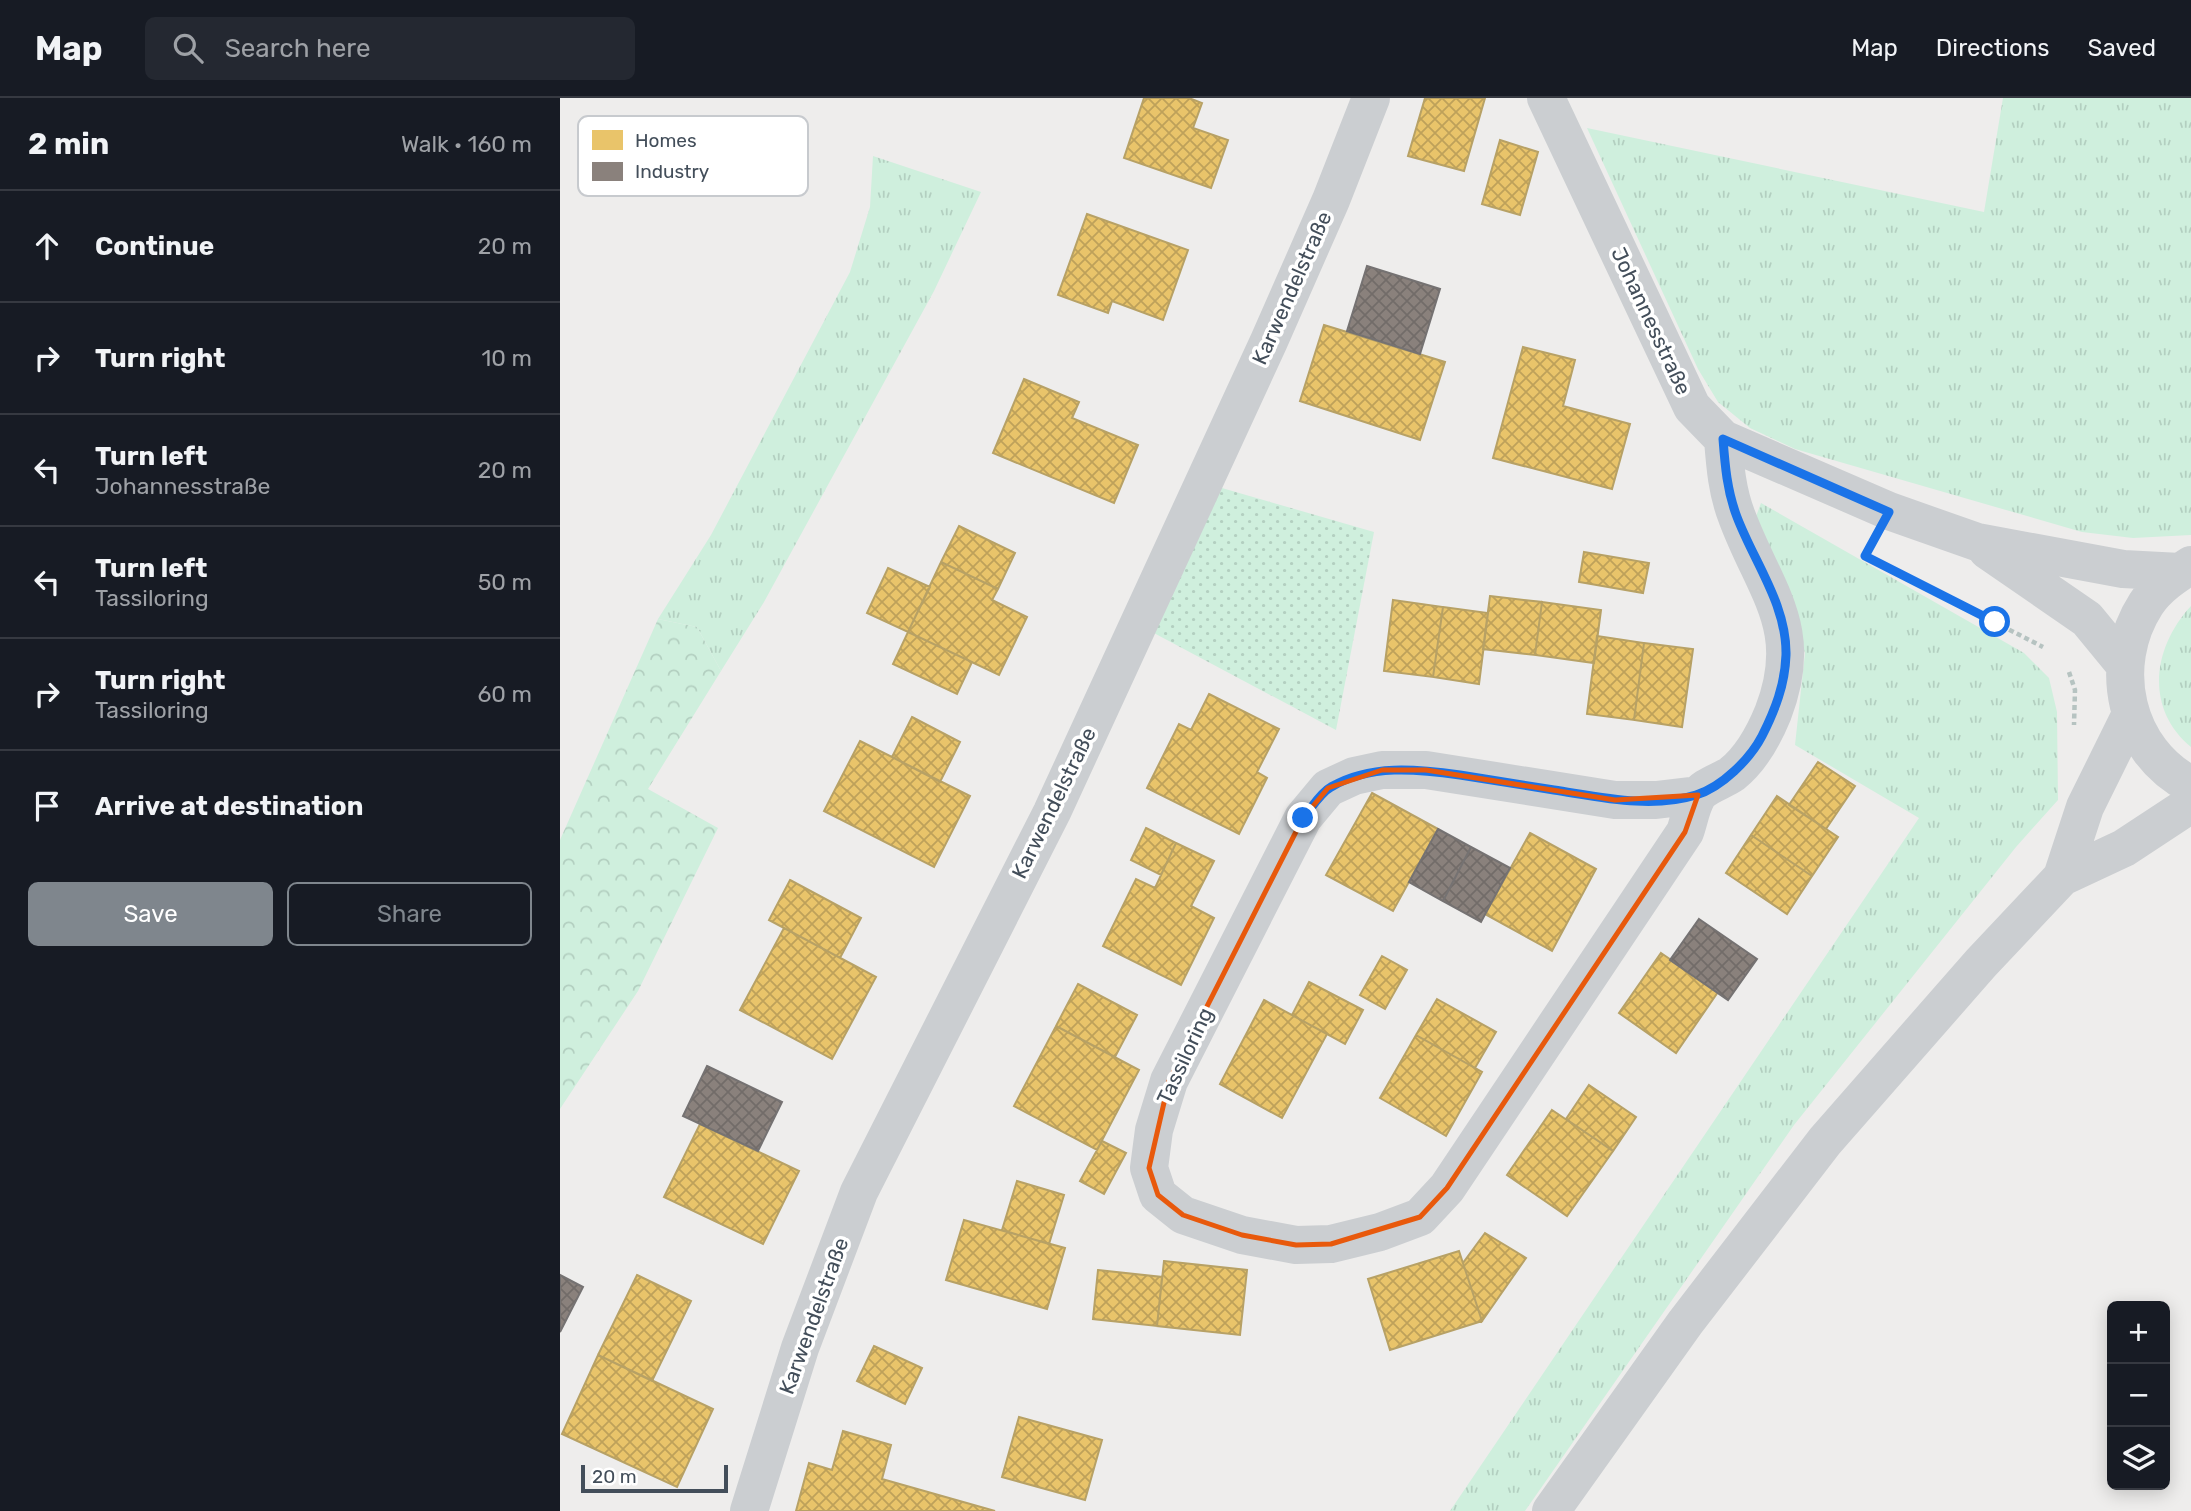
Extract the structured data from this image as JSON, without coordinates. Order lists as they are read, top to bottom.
{
  "streets": {
    "street": ["Karwendelstraße", "Johannesstraße", "Tassiloring"]
  },
  "crossings": [
    ["Johannesstraße", "Tassiloring"]
  ],
  "legend": ["Homes", "Industry"],
  "scale_bar": "20 m",
  "page": {
    "header": "Map",
    "search": "Search here",
    "nav": ["Map", "Directions", "Saved"],
    "heading": ["2 min", "Walk · 160 m"],
    "list": [
      ["Continue", "20 m"],
      ["Turn right", "10 m"],
      ["Turn left", "Johannesstraße", "20 m"],
      ["Turn left", "Tassiloring", "50 m"],
      ["Turn right", "Tassiloring", "60 m"],
      "Arrive at destination"
    ],
    "buttons": ["Save", "Share"],
    "map_buttons": ["+", "−"],
    "scale": "20 m"
  }
}
